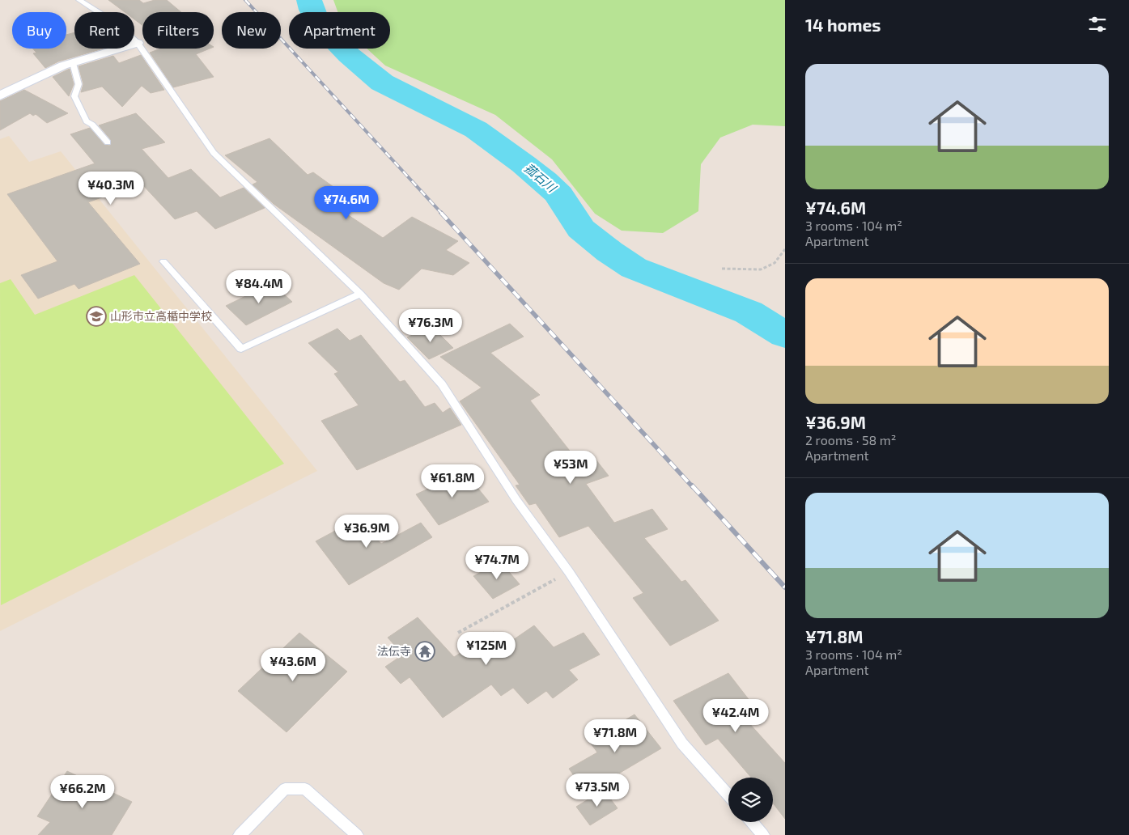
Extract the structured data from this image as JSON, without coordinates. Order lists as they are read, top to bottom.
{
  "water": ["菰石川"],
  "places": {
    "school or university": ["山形市立高楯中学校"],
    "temple": ["法伝寺"]
  },
  "page": {
    "heading": "14 homes",
    "chip": [
      "Buy",
      "Rent",
      "Filters",
      "New",
      "Apartment"
    ],
    "list": [
      {
        "name": "¥74.6M",
        "note": "3 rooms · 104 m² · Apartment"
      },
      {
        "name": "¥36.9M",
        "note": "2 rooms · 58 m² · Apartment"
      },
      {
        "name": "¥71.8M",
        "note": "3 rooms · 104 m² · Apartment"
      }
    ],
    "price": [
      "¥40.3M",
      "¥74.6M",
      "¥84.4M",
      "¥76.3M",
      "¥53M",
      "¥61.8M",
      "¥36.9M",
      "¥74.7M",
      "¥125M",
      "¥43.6M",
      "¥42.4M",
      "¥71.8M",
      "¥73.5M",
      "¥66.2M"
    ]
  }
}
